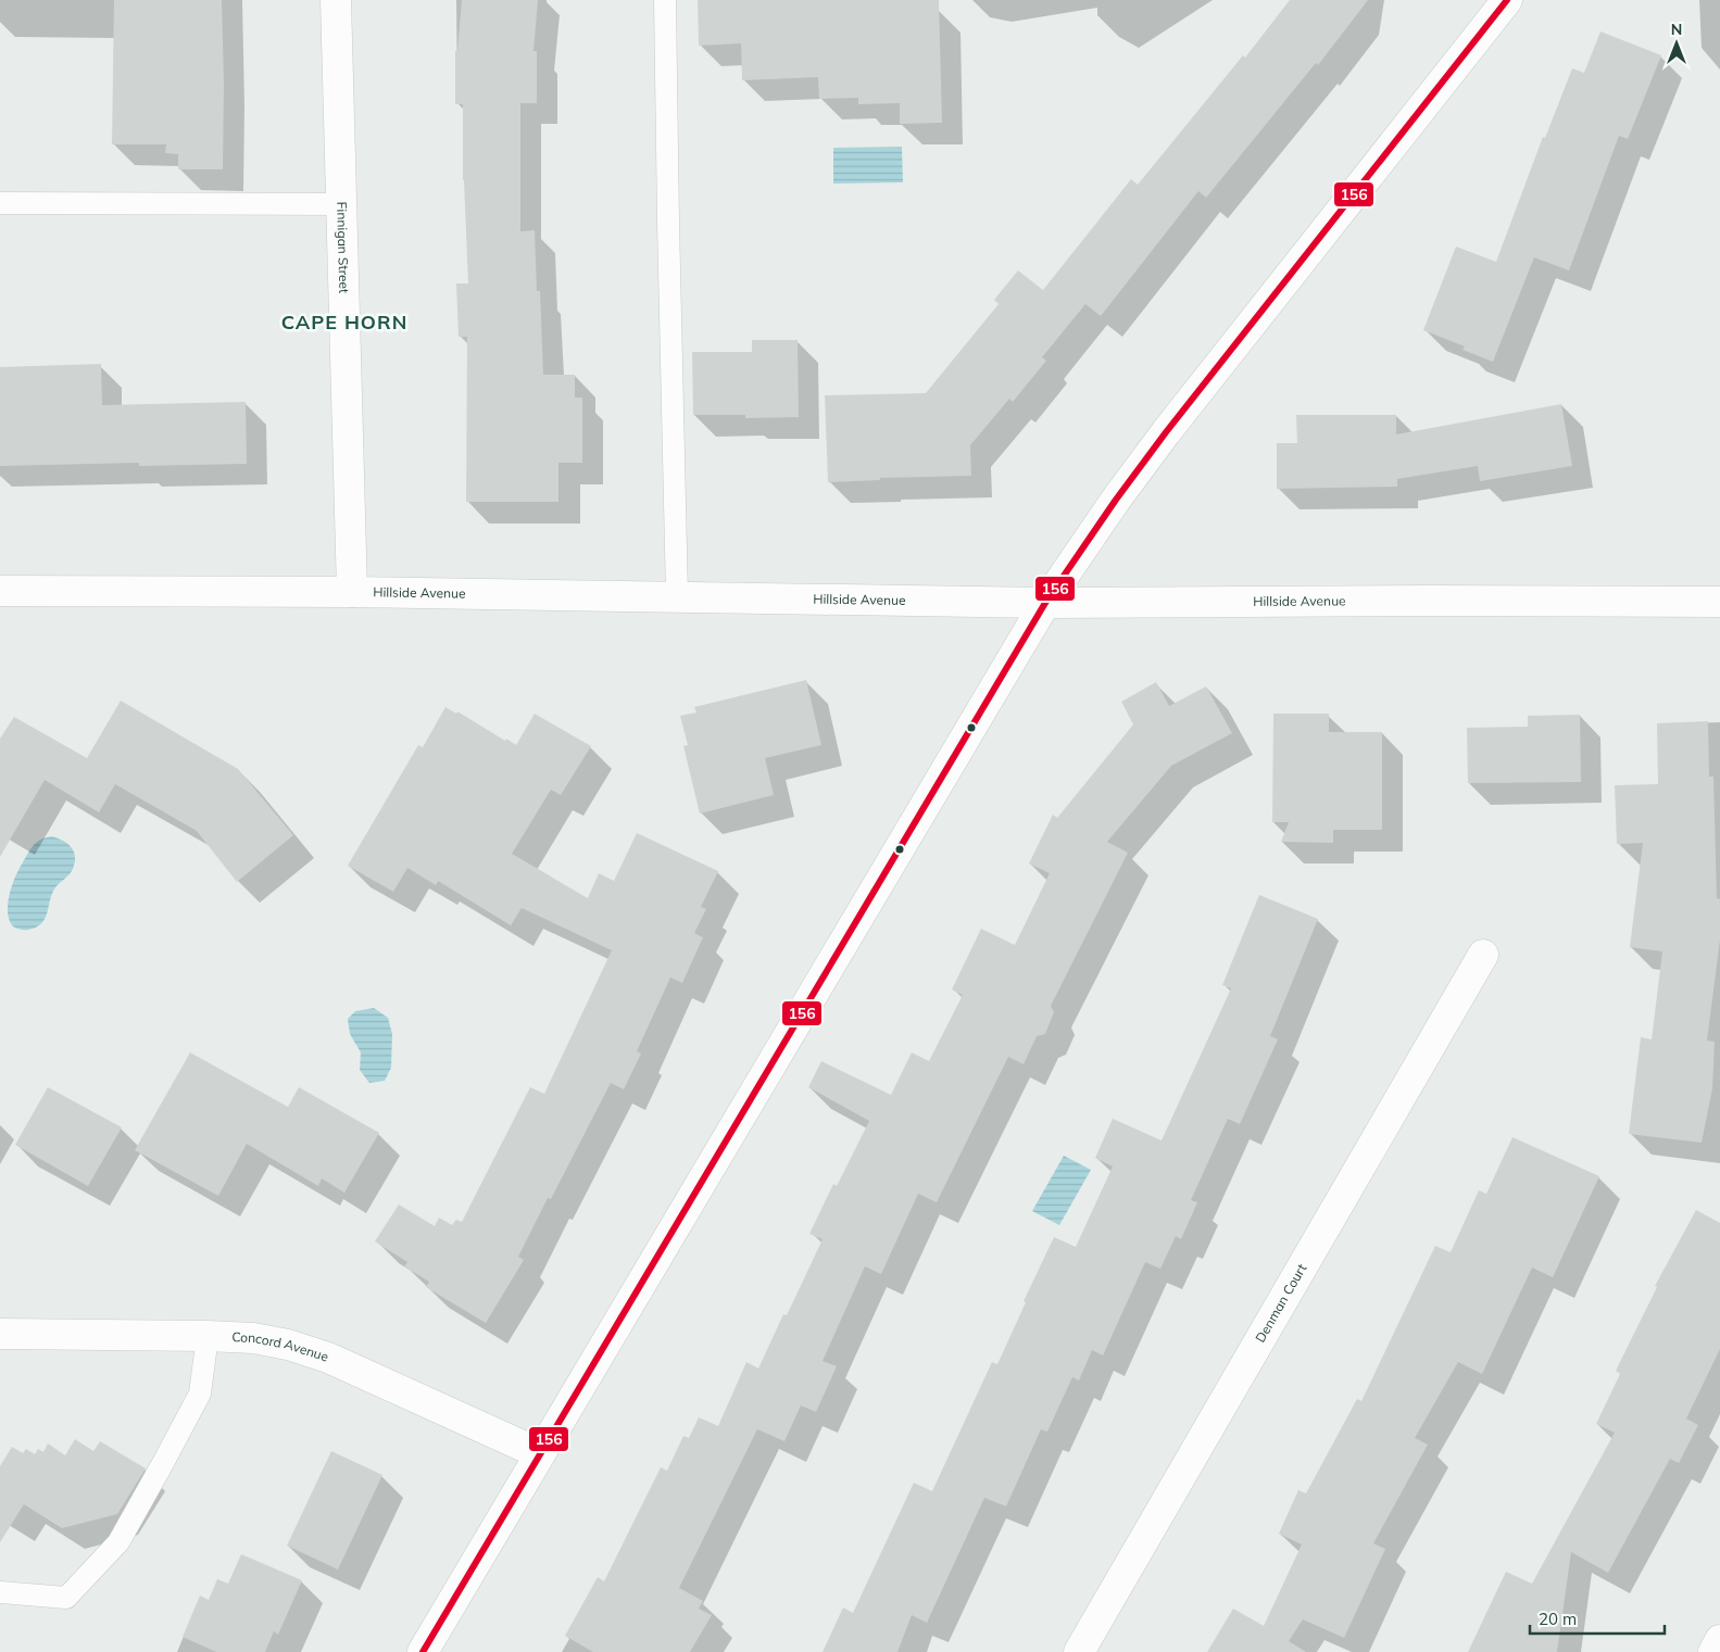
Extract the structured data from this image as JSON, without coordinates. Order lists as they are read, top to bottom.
{
  "streets": {
    "street": [
      "Finnigan Street",
      "Hillside Avenue",
      "Denman Court",
      "Concord Avenue"
    ]
  },
  "crossings": [
    ["Finnigan Street", "Hillside Avenue"]
  ],
  "districts": ["CAPE HORN"],
  "lines": ["transit line 156"],
  "scale_bar": "20 m",
  "north": "top"
}
